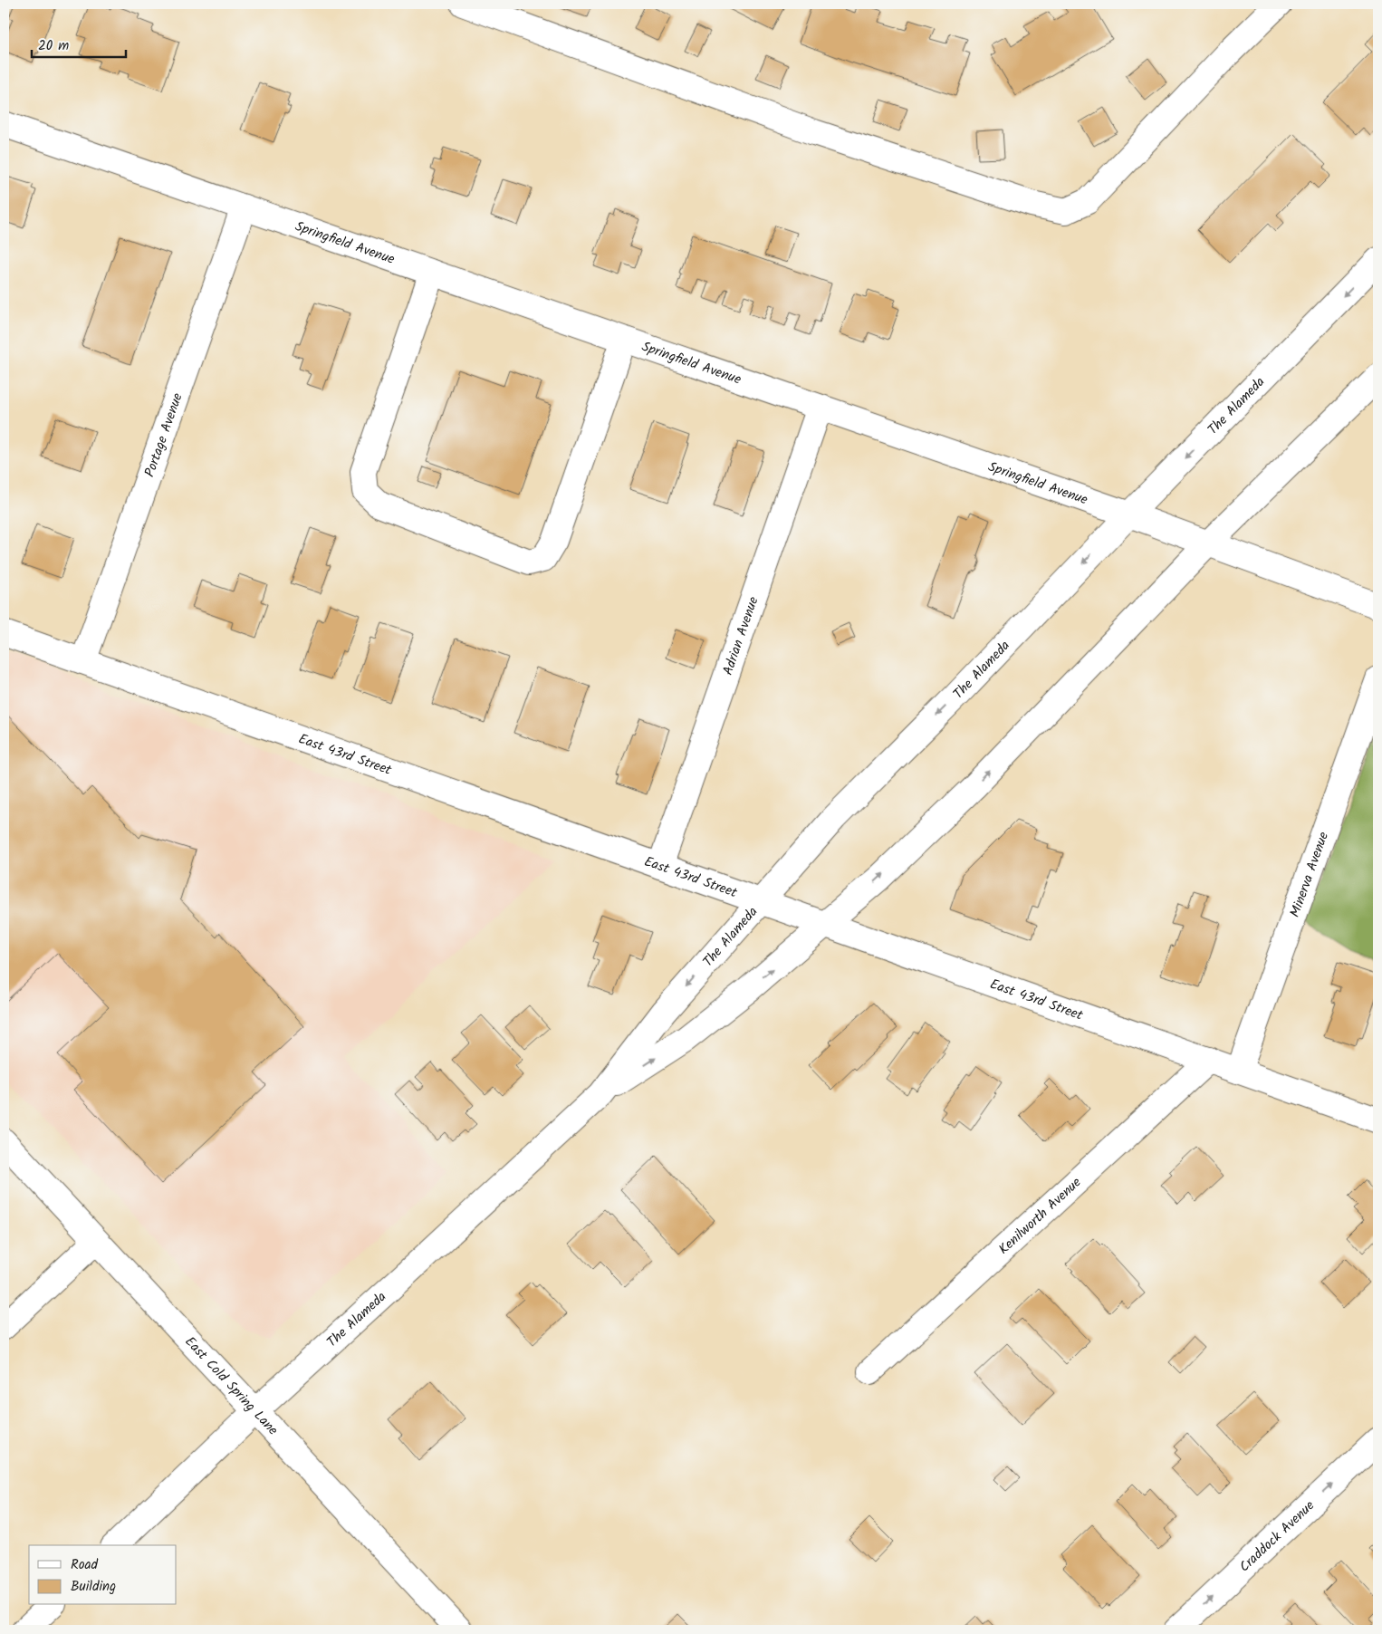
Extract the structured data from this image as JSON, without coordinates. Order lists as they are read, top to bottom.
{
  "streets": {
    "street": [
      "Springfield Avenue",
      "The Alameda",
      "Portage Avenue",
      "Adrian Avenue",
      "East 43rd Street",
      "Minerva Avenue",
      "Kenilworth Avenue",
      "East Cold Spring Lane",
      "Craddock Avenue"
    ]
  },
  "crossings": [
    ["Springfield Avenue", "The Alameda"],
    ["Springfield Avenue", "Portage Avenue"],
    ["Springfield Avenue", "Adrian Avenue"],
    ["The Alameda", "East 43rd Street"],
    ["The Alameda", "East Cold Spring Lane"],
    ["Portage Avenue", "East 43rd Street"],
    ["Adrian Avenue", "East 43rd Street"],
    ["East 43rd Street", "Minerva Avenue"],
    ["East 43rd Street", "Kenilworth Avenue"]
  ],
  "one_way": ["Craddock Avenue"],
  "legend": ["Road", "Building"],
  "scale_bar": "20 m"
}
